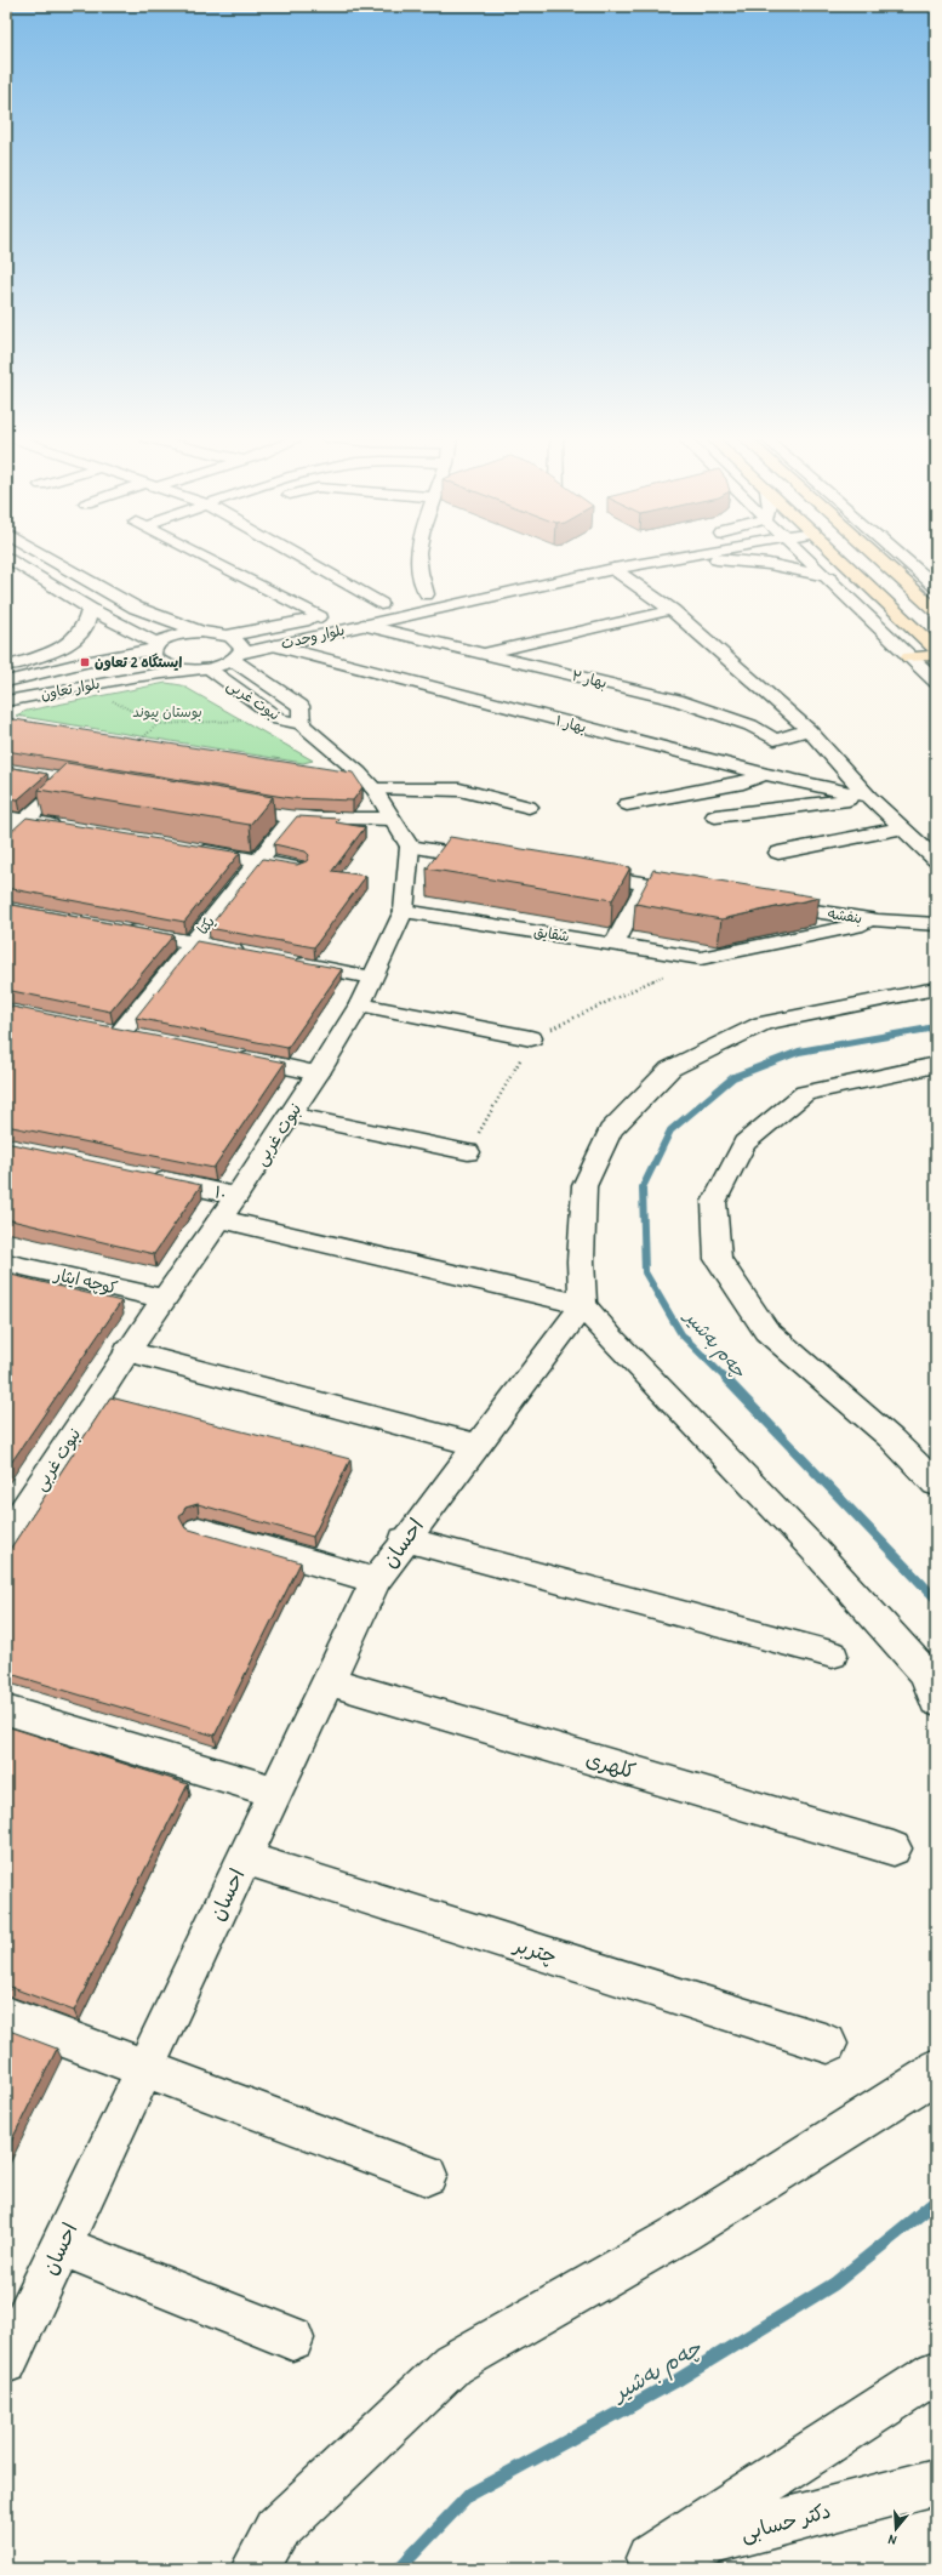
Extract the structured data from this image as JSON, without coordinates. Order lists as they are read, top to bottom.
{
  "streets": {
    "street": [
      "بلوار وحدت",
      "بهار ۲",
      "بلوار تعاون",
      "نبوت غربی",
      "بهار ۱",
      "بنفشه",
      "یکتا",
      "شقایق",
      "۱۰",
      "کوچه ایثار",
      "احسان",
      "کلهری",
      "چتربر",
      "دکتر حسابی"
    ]
  },
  "crossings": [
    ["بلوار وحدت", "بهار ۲"],
    ["بلوار وحدت", "بلوار تعاون"],
    ["بلوار وحدت", "نبوت غربی"],
    ["بلوار وحدت", "بهار ۱"],
    ["بلوار تعاون", "نبوت غربی"],
    ["نبوت غربی", "شقایق"],
    ["نبوت غربی", "۱۰"],
    ["نبوت غربی", "کوچه ایثار"],
    ["احسان", "کلهری"],
    ["احسان", "چتربر"]
  ],
  "water": ["چەم بەشیر"],
  "parks": ["بوستان پیوند"],
  "places": {
    "transit": ["ایستگاه 2 تعاون"]
  },
  "north": "bottom"
}
